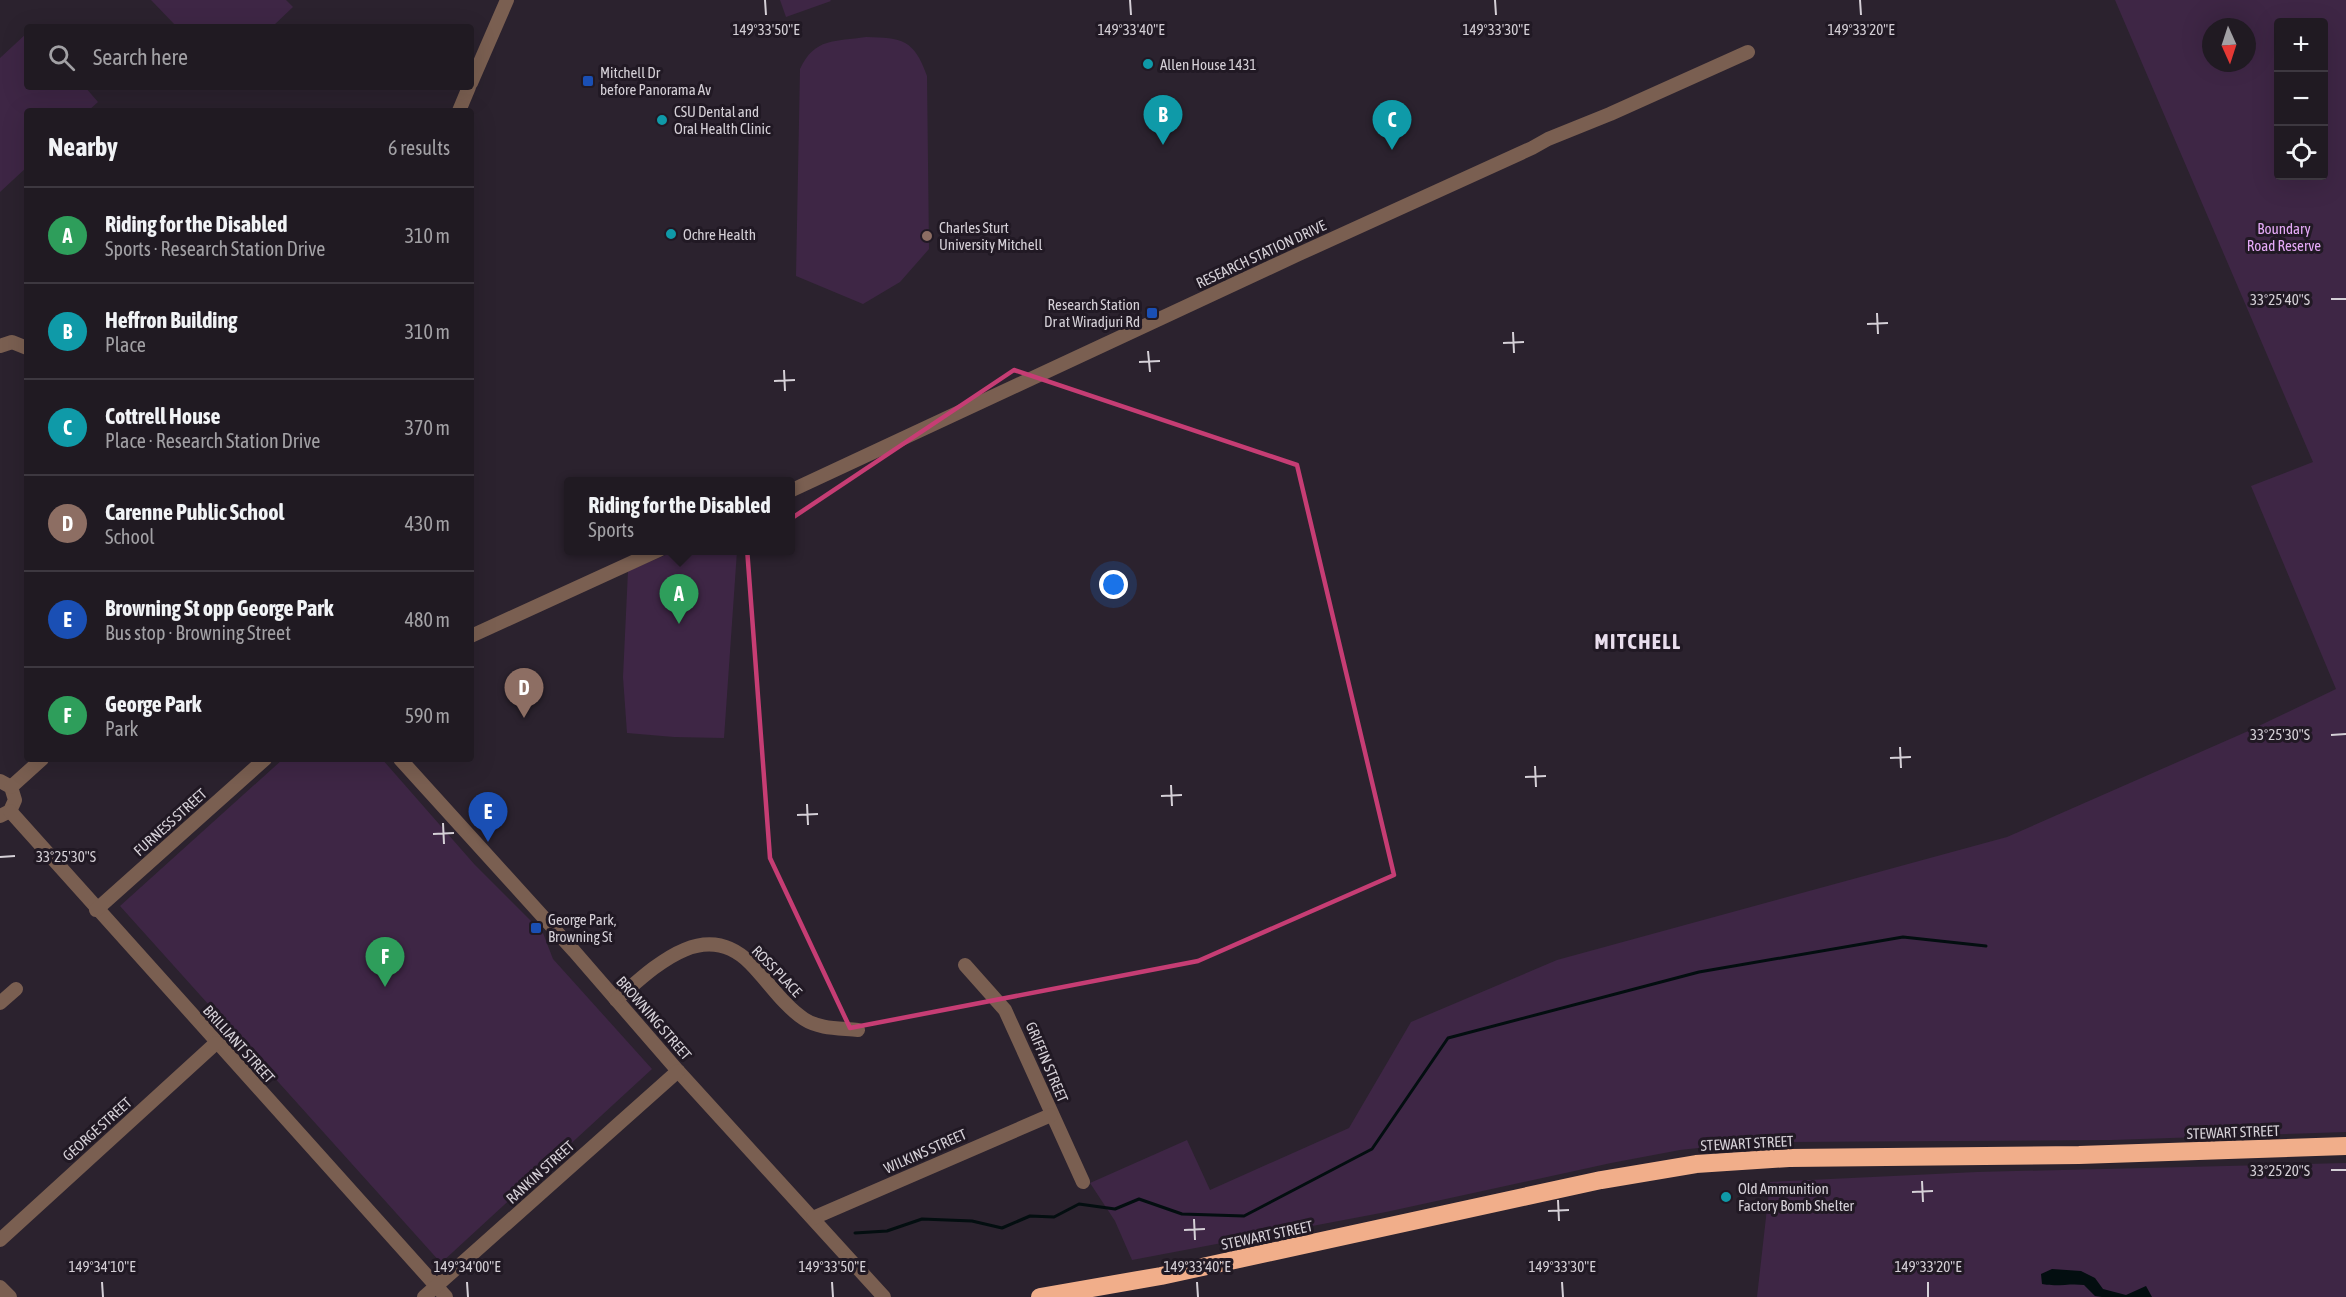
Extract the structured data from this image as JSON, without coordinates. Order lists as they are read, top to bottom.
{
  "streets": {
    "highway": ["STEWART STREET"],
    "street": [
      "RESEARCH STATION DRIVE",
      "FURNESS STREET",
      "ROSS PLACE",
      "BROWNING STREET",
      "BRILLIANT STREET",
      "GRIFFIN STREET",
      "GEORGE STREET",
      "WILKINS STREET",
      "RANKIN STREET"
    ]
  },
  "crossings": [
    ["FURNESS STREET", "BRILLIANT STREET"],
    ["ROSS PLACE", "BROWNING STREET"],
    ["BROWNING STREET", "WILKINS STREET"],
    ["BROWNING STREET", "RANKIN STREET"],
    ["BRILLIANT STREET", "GEORGE STREET"],
    ["BRILLIANT STREET", "RANKIN STREET"],
    ["GRIFFIN STREET", "WILKINS STREET"]
  ],
  "districts": ["MITCHELL"],
  "parks": ["Boundary Road Reserve"],
  "places": {
    "other": [
      "Allen House 1431",
      "CSU Dental and Oral Health Clinic",
      "Ochre Health",
      "Charles Sturt University Mitchell",
      "Old Ammunition Factory Bomb Shelter"
    ],
    "transit": ["Mitchell Dr before Panorama Av", "Research Station Dr at Wiradjuri Rd", "George Park, Browning St"]
  },
  "north": "bottom",
  "page": {
    "map_buttons": ["+", "−"],
    "search": "Search here",
    "pins": [
      "B",
      "C",
      "A",
      "D",
      "E",
      "F"
    ],
    "heading": ["Nearby", "6 results"],
    "list": [
      {
        "mark": "A",
        "name": "Riding for the Disabled",
        "note": "Sports · Research Station Drive",
        "value": "310 m"
      },
      {
        "mark": "B",
        "name": "Heffron Building",
        "note": "Place",
        "value": "310 m"
      },
      {
        "mark": "C",
        "name": "Cottrell House",
        "note": "Place · Research Station Drive",
        "value": "370 m"
      },
      {
        "mark": "D",
        "name": "Carenne Public School",
        "note": "School",
        "value": "430 m"
      },
      {
        "mark": "E",
        "name": "Browning St opp George Park",
        "note": "Bus stop · Browning Street",
        "value": "480 m"
      },
      {
        "mark": "F",
        "name": "George Park",
        "note": "Park",
        "value": "590 m"
      }
    ],
    "popup": ["Riding for the Disabled", "Sports"]
  },
  "coordinates": [
    "149°33'50\"E",
    "149°33'40\"E",
    "149°33'30\"E",
    "149°33'20\"E",
    "33°25'40\"S",
    "33°25'30\"S",
    "33°25'20\"S",
    "149°34'10\"E",
    "149°34'00\"E"
  ]
}
